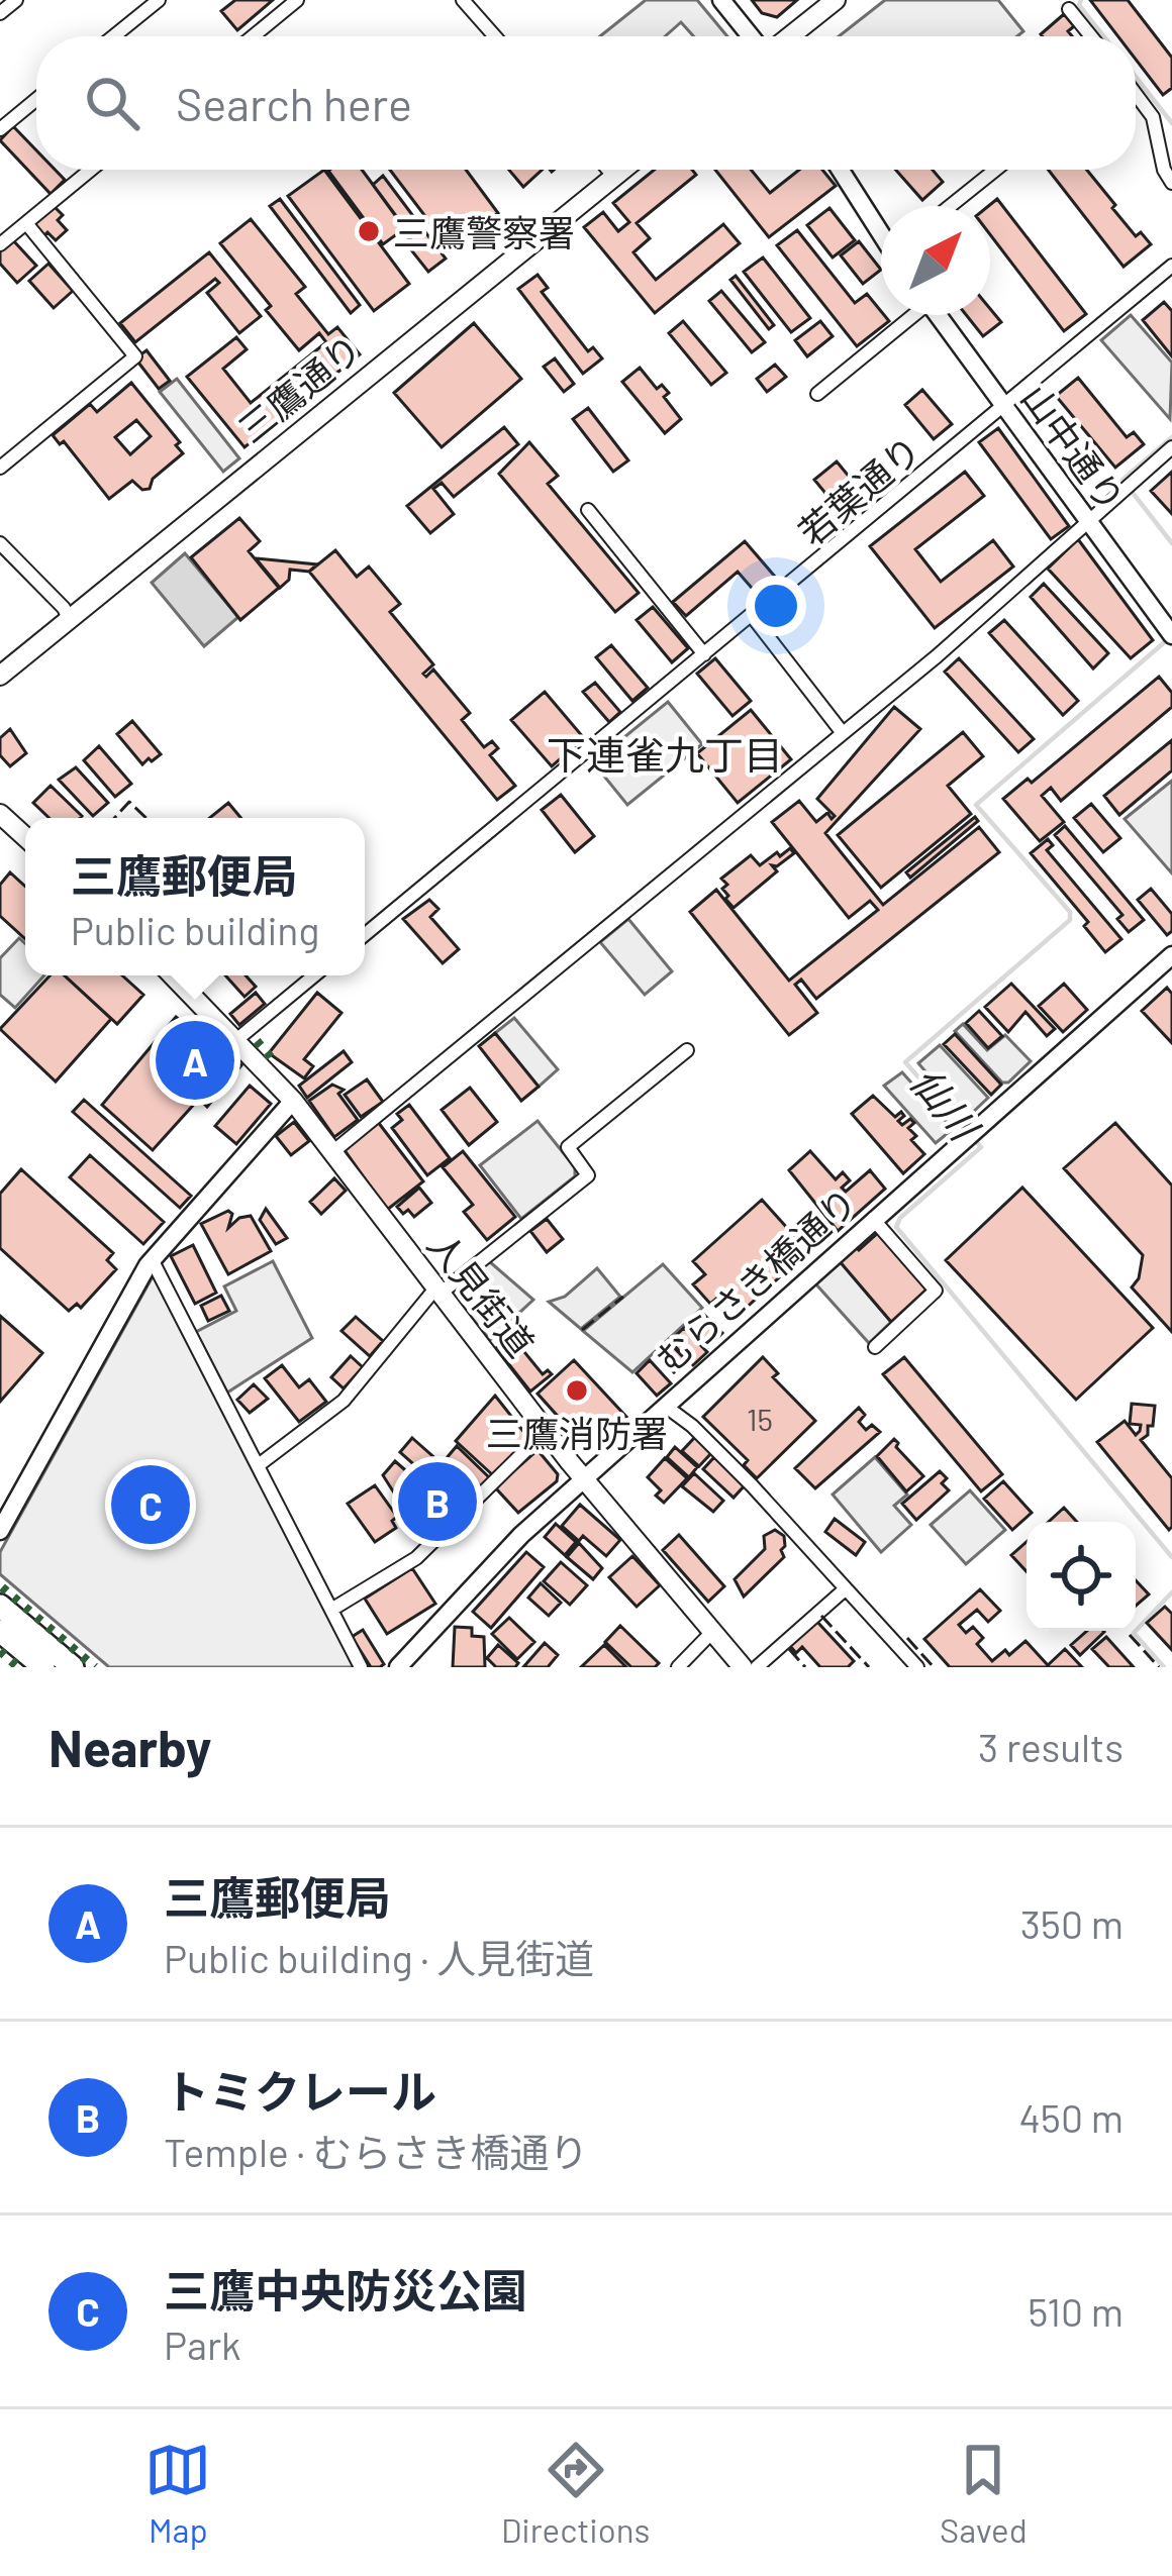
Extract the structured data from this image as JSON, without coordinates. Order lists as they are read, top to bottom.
{
  "streets": {
    "main road": ["三鷹通り", "人見街道"],
    "street": ["山中通り", "若葉通り", "むらさき橋通り"]
  },
  "crossings": [
    ["山中通り", "若葉通り"],
    ["むらさき橋通り", "人見街道"]
  ],
  "districts": ["下連雀九丁目"],
  "water": ["仙川"],
  "places": ["三鷹警察署", "三鷹消防署"],
  "house_numbers": ["15"],
  "north": "top right",
  "page": {
    "search": "Search here",
    "popup": ["三鷹郵便局", "Public building"],
    "pins": ["A", "B", "C"],
    "heading": ["Nearby", "3 results"],
    "list": [
      {
        "mark": "A",
        "name": "三鷹郵便局",
        "note": "Public building · 人見街道",
        "value": "350 m"
      },
      {
        "mark": "B",
        "name": "トミクレール",
        "note": "Temple · むらさき橋通り",
        "value": "450 m"
      },
      {
        "mark": "C",
        "name": "三鷹中央防災公園",
        "note": "Park",
        "value": "510 m"
      }
    ],
    "nav": ["Map", "Directions", "Saved"]
  }
}
